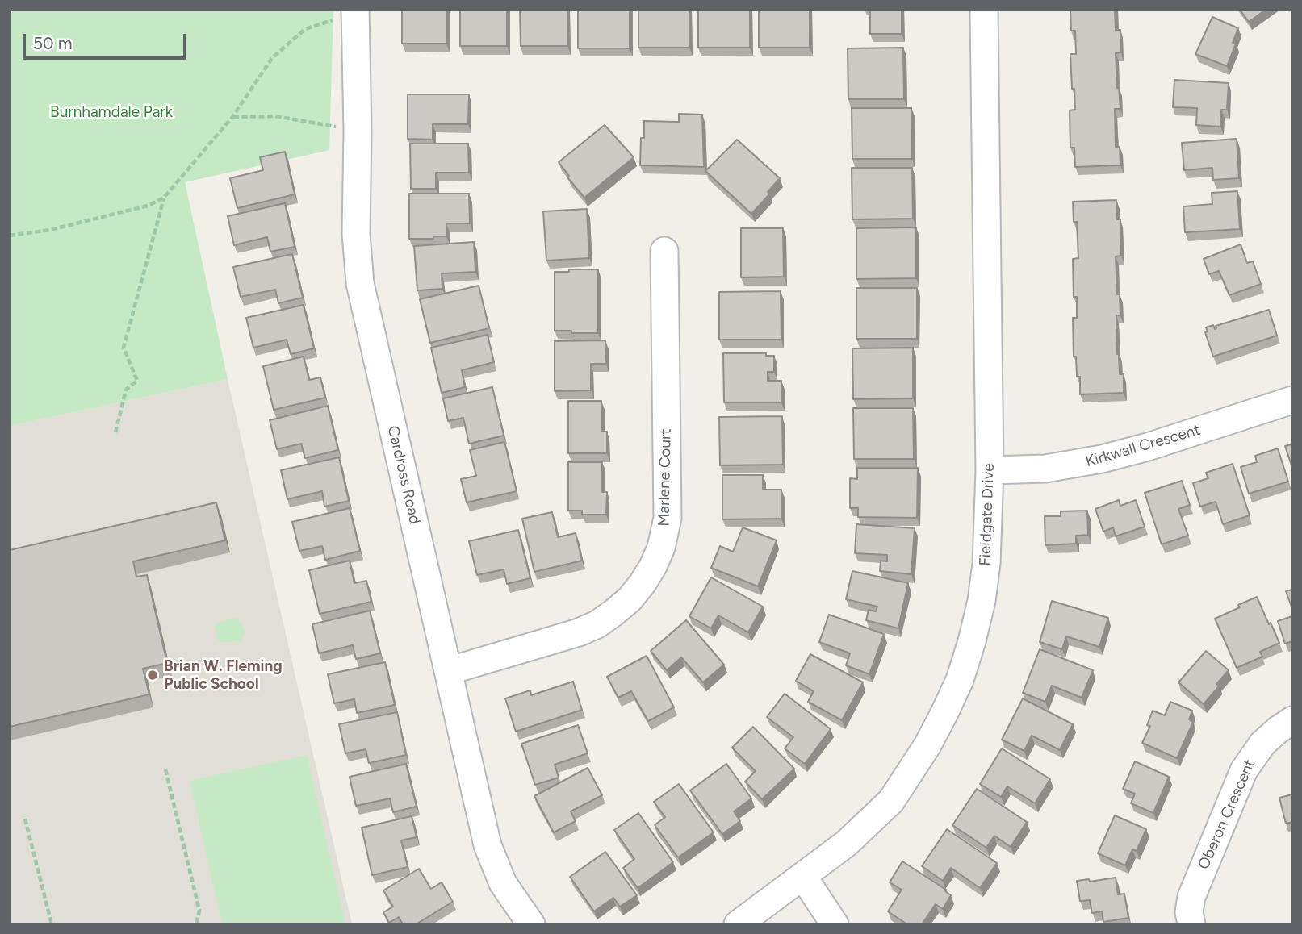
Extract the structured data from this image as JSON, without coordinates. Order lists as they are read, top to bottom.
{
  "streets": {
    "street": [
      "Kirkwall Crescent",
      "Cardross Road",
      "Marlene Court",
      "Fieldgate Drive",
      "Oberon Crescent"
    ]
  },
  "crossings": [
    ["Kirkwall Crescent", "Fieldgate Drive"],
    ["Cardross Road", "Marlene Court"]
  ],
  "parks": ["Burnhamdale Park"],
  "places": ["Brian W. Fleming Public School"],
  "scale_bar": "50 m"
}
